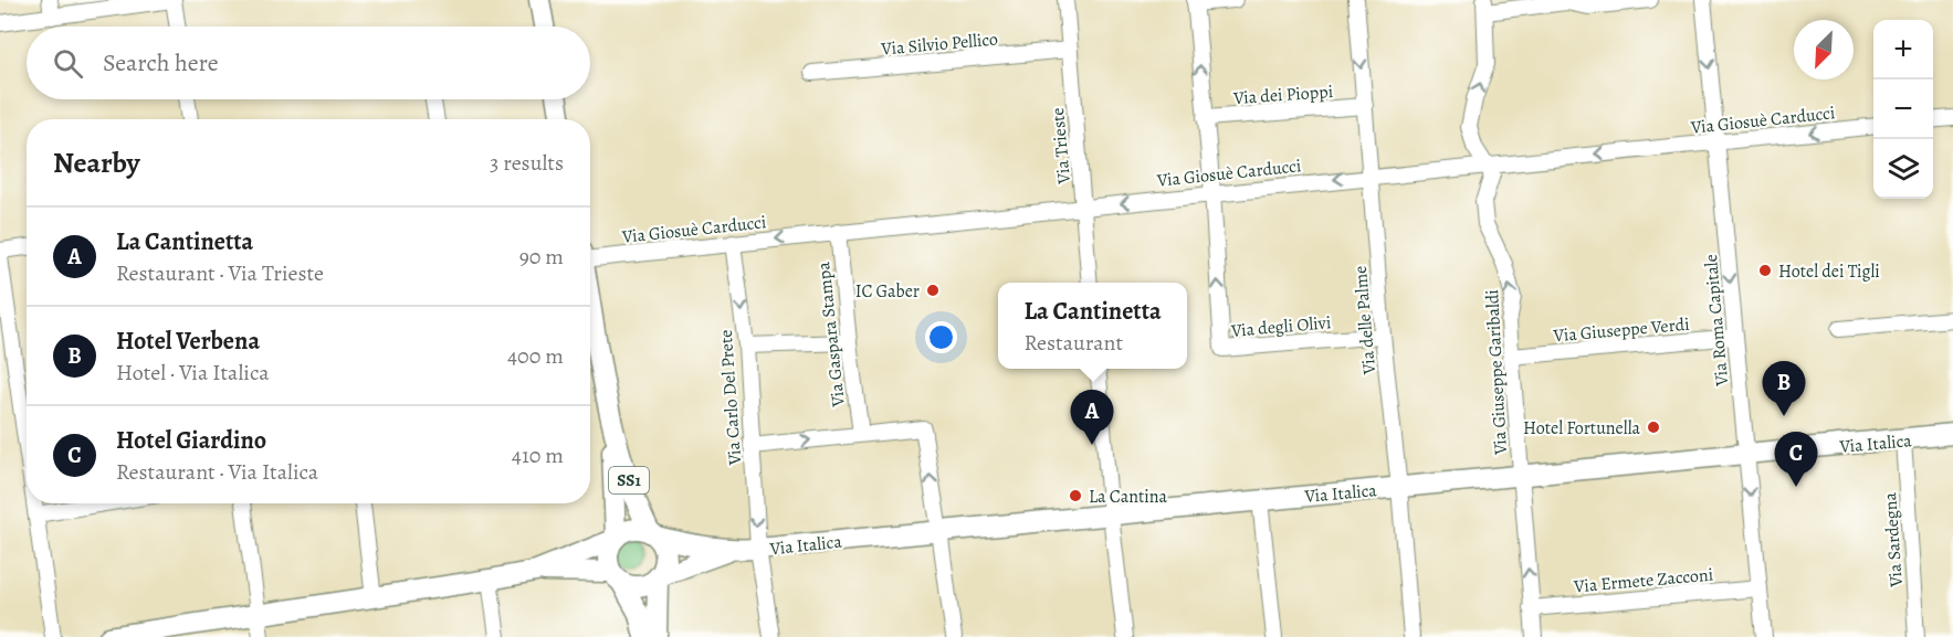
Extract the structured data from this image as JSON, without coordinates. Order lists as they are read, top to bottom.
{
  "streets": {
    "main road": ["Via Italica", "SS1"],
    "street": [
      "Via Silvio Pellico",
      "Via dei Pioppi",
      "Via Giosuè Carducci",
      "Via Trieste",
      "Via delle Palme",
      "Via Roma Capitale",
      "Via degli Olivi",
      "Via Giuseppe Verdi",
      "Via Gaspara Stampa",
      "Via Giuseppe Garibaldi",
      "Via Carlo Del Prete",
      "Via Sardegna",
      "Via Ermete Zacconi"
    ]
  },
  "crossings": [
    ["Via Silvio Pellico", "Via Trieste"],
    ["Via dei Pioppi", "Via delle Palme"],
    ["Via Giosuè Carducci", "Via Trieste"],
    ["Via Giosuè Carducci", "Via delle Palme"],
    ["Via Giosuè Carducci", "Via Roma Capitale"],
    ["Via Giosuè Carducci", "Via degli Olivi"],
    ["Via Giosuè Carducci", "Via Gaspara Stampa"],
    ["Via Giosuè Carducci", "Via Giuseppe Garibaldi"],
    ["Via Giosuè Carducci", "Via Carlo Del Prete"],
    ["Via delle Palme", "Via degli Olivi"],
    ["Via delle Palme", "Via Italica"],
    ["Via Roma Capitale", "Via Giuseppe Verdi"],
    ["Via Roma Capitale", "Via Italica"],
    ["Via Roma Capitale", "Via Ermete Zacconi"],
    ["Via Giuseppe Verdi", "Via Giuseppe Garibaldi"],
    ["Via Giuseppe Garibaldi", "Via Italica"],
    ["Via Giuseppe Garibaldi", "Via Ermete Zacconi"],
    ["Via Carlo Del Prete", "Via Italica"],
    ["Via Italica", "SS1"],
    ["Via Italica", "Via Sardegna"]
  ],
  "one_way": [
    "Via Giosuè Carducci",
    "Via Roma Capitale",
    "Via Giuseppe Garibaldi",
    "Via Carlo Del Prete"
  ],
  "places": [
    "Hotel dei Tigli",
    "IC Gaber",
    "Hotel Fortunella",
    "La Cantina"
  ],
  "north": "bottom left",
  "page": {
    "map_buttons": ["+", "−"],
    "search": "Search here",
    "heading": ["Nearby", "3 results"],
    "list": [
      {
        "mark": "A",
        "name": "La Cantinetta",
        "note": "Restaurant · Via Trieste",
        "value": "90 m"
      },
      {
        "mark": "B",
        "name": "Hotel Verbena",
        "note": "Hotel · Via Italica",
        "value": "400 m"
      },
      {
        "mark": "C",
        "name": "Hotel Giardino",
        "note": "Restaurant · Via Italica",
        "value": "410 m"
      }
    ],
    "popup": ["La Cantinetta", "Restaurant"],
    "pins": ["B", "A", "C"]
  }
}
